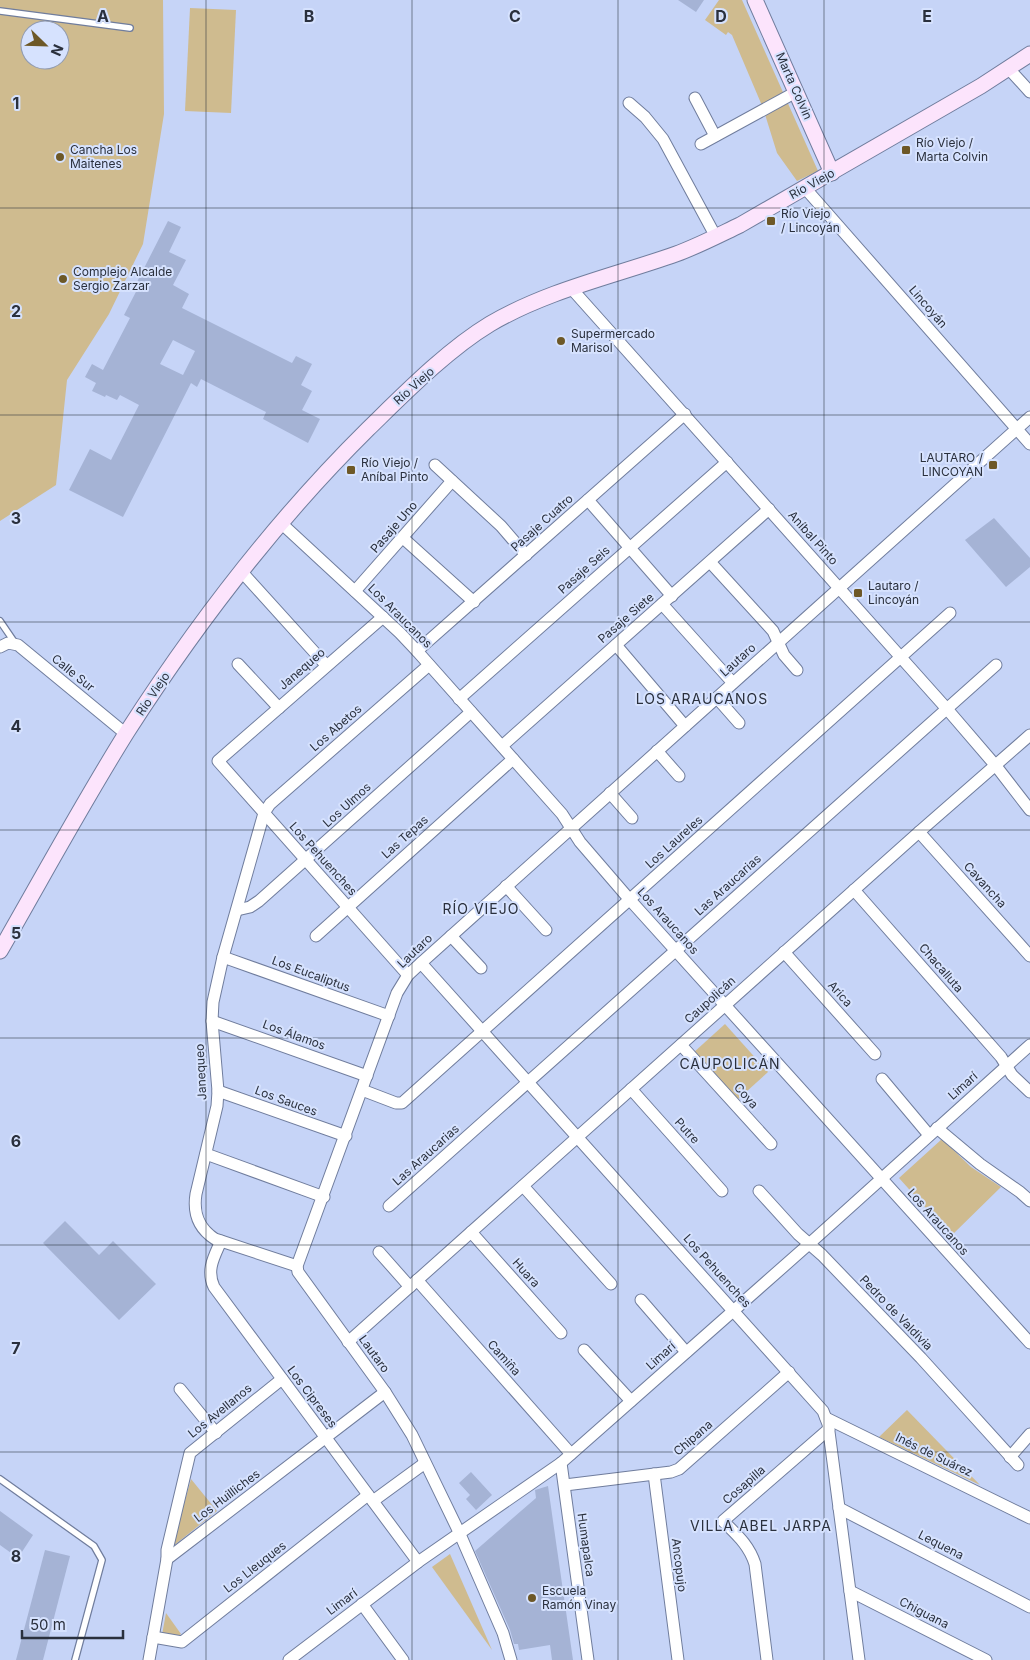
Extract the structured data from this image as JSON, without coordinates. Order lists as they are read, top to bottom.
{
  "streets": {
    "main road": ["Marta Colvin", "Río Viejo"],
    "street": [
      "Lincoyán",
      "Pasaje Cuatro",
      "Pasaje Uno",
      "Aníbal Pinto",
      "Pasaje Seis",
      "Los Araucanos",
      "Pasaje Siete",
      "Lautaro",
      "Janequeo",
      "Calle Sur",
      "Los Abetos",
      "Los Ulmos",
      "Las Tepas",
      "Los Laureles",
      "Los Pehuenches",
      "Las Araucarias",
      "Cavancha",
      "Chacalluta",
      "Los Eucaliptus",
      "Arica",
      "Caupolicán",
      "Los Álamos",
      "Limarí",
      "Coya",
      "Los Sauces",
      "Putre",
      "Huara",
      "Pedro de Valdivia",
      "Camiña",
      "Los Cipreses",
      "Los Avellanos",
      "Chipana",
      "Inés de Suárez",
      "Cosapilla",
      "Los Huilliches",
      "Humapalca",
      "Lequena",
      "Ancopujo",
      "Los Lleuques",
      "Chiguana"
    ]
  },
  "crossings": [
    ["Marta Colvin", "Río Viejo"],
    ["Río Viejo", "Lincoyán"],
    ["Río Viejo", "Aníbal Pinto"],
    ["Río Viejo", "Los Araucanos"],
    ["Río Viejo", "Calle Sur"],
    ["Lincoyán", "Lautaro"],
    ["Pasaje Cuatro", "Aníbal Pinto"],
    ["Pasaje Cuatro", "Los Araucanos"],
    ["Pasaje Uno", "Los Araucanos"],
    ["Aníbal Pinto", "Pasaje Seis"],
    ["Aníbal Pinto", "Pasaje Siete"],
    ["Aníbal Pinto", "Lautaro"],
    ["Aníbal Pinto", "Los Laureles"],
    ["Aníbal Pinto", "Las Araucarias"],
    ["Aníbal Pinto", "Caupolicán"],
    ["Pasaje Seis", "Los Araucanos"],
    ["Los Araucanos", "Pasaje Siete"],
    ["Los Araucanos", "Lautaro"],
    ["Los Araucanos", "Janequeo"],
    ["Los Araucanos", "Los Abetos"],
    ["Los Araucanos", "Los Ulmos"],
    ["Los Araucanos", "Las Tepas"],
    ["Los Araucanos", "Los Laureles"],
    ["Los Araucanos", "Las Araucarias"],
    ["Los Araucanos", "Caupolicán"],
    ["Los Araucanos", "Limarí"],
    ["Lautaro", "Janequeo"],
    ["Lautaro", "Los Laureles"],
    ["Lautaro", "Los Pehuenches"],
    ["Lautaro", "Los Eucaliptus"],
    ["Lautaro", "Caupolicán"],
    ["Lautaro", "Los Álamos"],
    ["Lautaro", "Limarí"],
    ["Lautaro", "Los Sauces"],
    ["Lautaro", "Los Huilliches"],
    ["Lautaro", "Los Lleuques"],
    ["Janequeo", "Los Abetos"],
    ["Janequeo", "Los Ulmos"],
    ["Janequeo", "Los Pehuenches"],
    ["Janequeo", "Los Eucaliptus"],
    ["Janequeo", "Los Álamos"],
    ["Janequeo", "Los Sauces"],
    ["Janequeo", "Los Cipreses"],
    ["Los Abetos", "Los Pehuenches"],
    ["Los Ulmos", "Los Pehuenches"],
    ["Las Tepas", "Los Pehuenches"],
    ["Los Laureles", "Los Pehuenches"],
    ["Los Pehuenches", "Las Araucarias"],
    ["Los Pehuenches", "Caupolicán"],
    ["Los Pehuenches", "Limarí"],
    ["Los Pehuenches", "Chipana"],
    ["Los Pehuenches", "Inés de Suárez"],
    ["Los Pehuenches", "Cosapilla"],
    ["Los Pehuenches", "Lequena"],
    ["Los Pehuenches", "Chiguana"],
    ["Cavancha", "Caupolicán"],
    ["Chacalluta", "Caupolicán"],
    ["Chacalluta", "Limarí"],
    ["Arica", "Caupolicán"],
    ["Caupolicán", "Coya"],
    ["Caupolicán", "Putre"],
    ["Caupolicán", "Huara"],
    ["Caupolicán", "Camiña"],
    ["Limarí", "Pedro de Valdivia"],
    ["Limarí", "Camiña"],
    ["Limarí", "Los Cipreses"],
    ["Limarí", "Humapalca"],
    ["Los Cipreses", "Los Avellanos"],
    ["Los Cipreses", "Los Huilliches"],
    ["Los Cipreses", "Los Lleuques"],
    ["Los Avellanos", "Los Huilliches"],
    ["Chipana", "Humapalca"],
    ["Chipana", "Ancopujo"],
    ["Inés de Suárez", "Cosapilla"]
  ],
  "districts": [
    "LOS ARAUCANOS",
    "RÍO VIEJO",
    "CAUPOLICÁN",
    "VILLA ABEL JARPA"
  ],
  "places": {
    "transit": [
      "Río Viejo / Marta Colvin",
      "Río Viejo / Lincoyán",
      "LAUTARO / LINCOYAN",
      "Río Viejo / Aníbal Pinto",
      "Lautaro / Lincoyán"
    ],
    "other": [
      "Cancha Los Maitenes",
      "Complejo Alcalde Sergio Zarzar",
      "Supermercado Marisol",
      "Escuela Ramón Vinay"
    ]
  },
  "scale_bar": "50 m",
  "north": "bottom right",
  "grid": {
    "columns": [
      "A",
      "B",
      "C",
      "D",
      "E"
    ],
    "rows": [
      "1",
      "2",
      "3",
      "4",
      "5",
      "6",
      "7",
      "8"
    ]
  }
}
